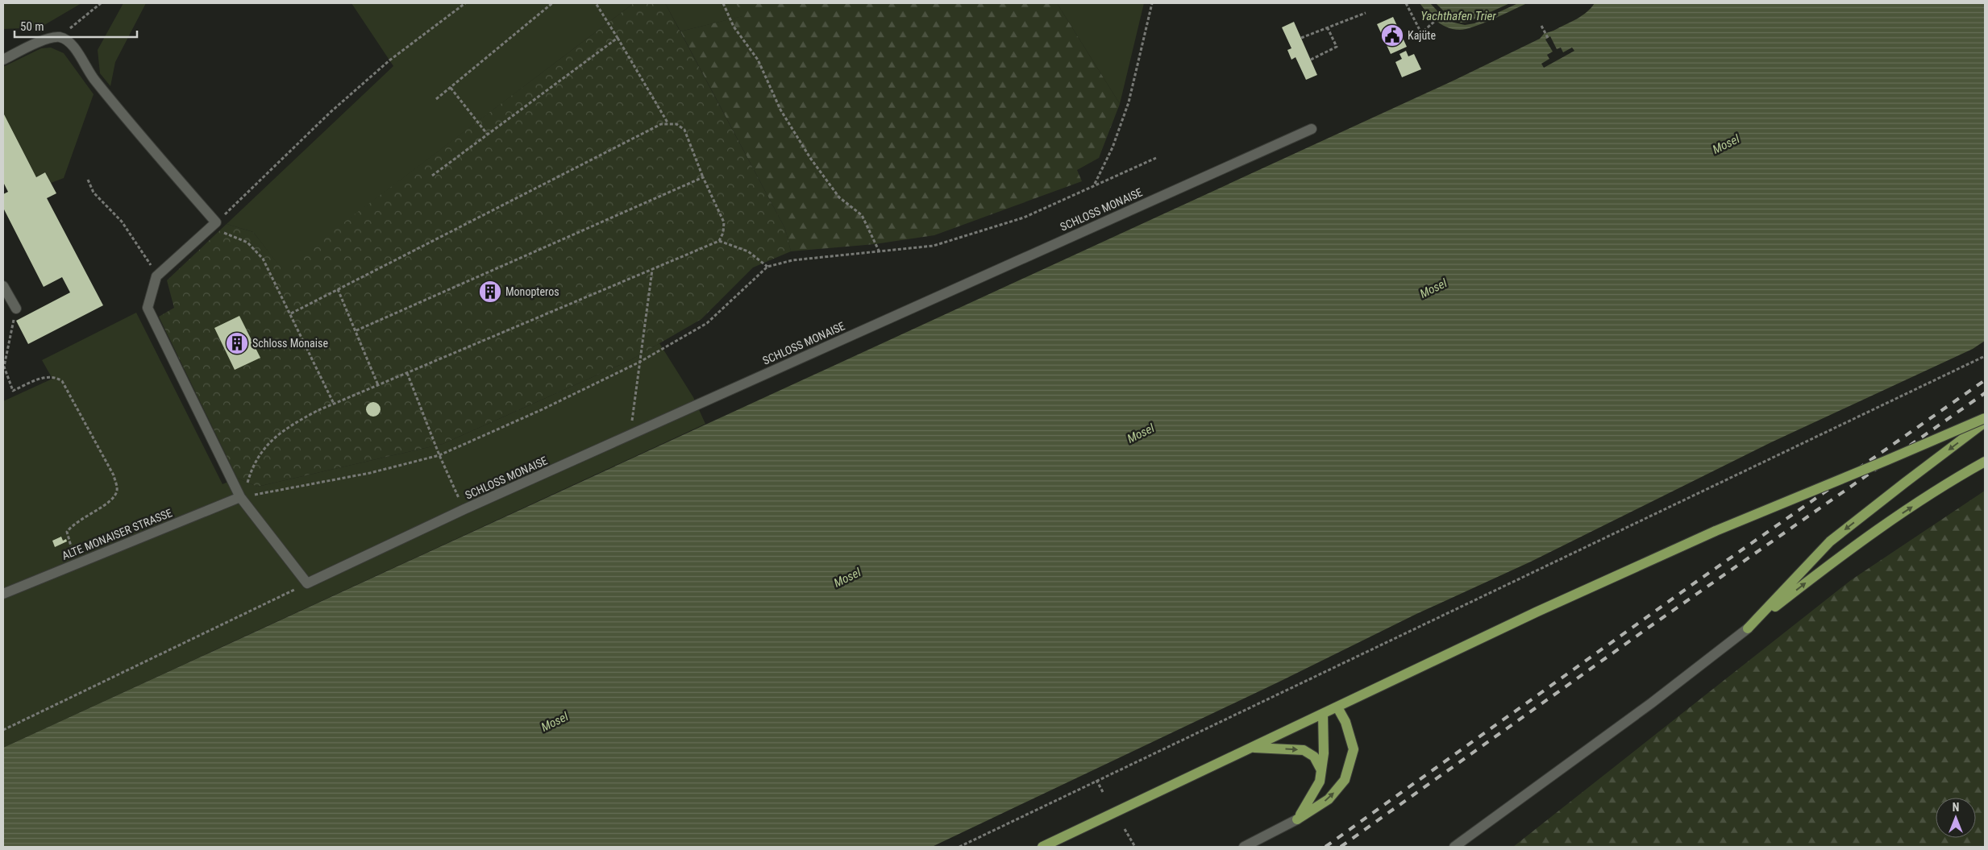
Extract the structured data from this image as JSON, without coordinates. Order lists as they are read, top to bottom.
{
  "streets": {
    "street": ["SCHLOSS MONAISE", "ALTE MONAISER STRASSE"]
  },
  "water": ["Yachthafen Trier", "Mosel"],
  "places": {
    "public building": ["Kajüte"],
    "building": ["Monopteros", "Schloss Monaise"]
  },
  "scale_bar": "50 m",
  "north": "top"
}
